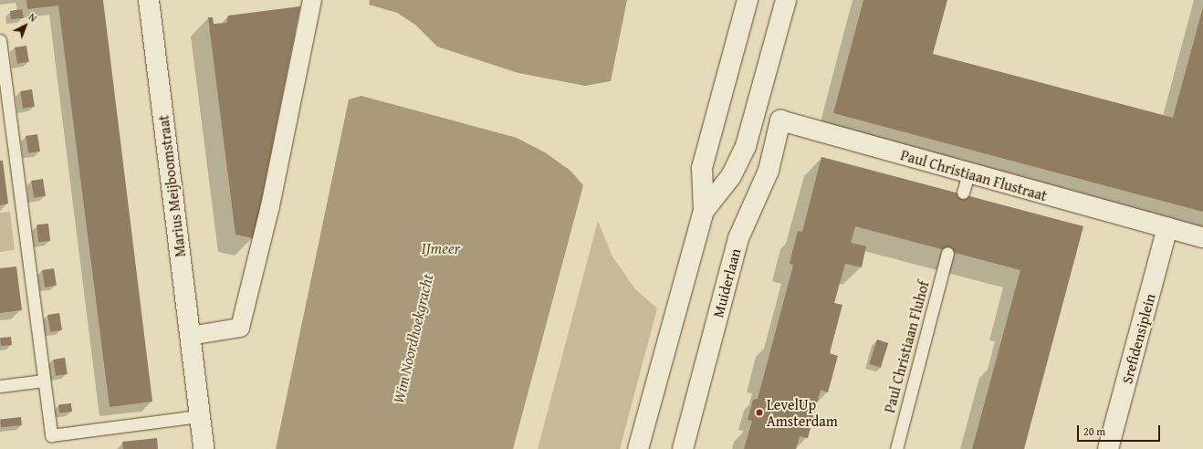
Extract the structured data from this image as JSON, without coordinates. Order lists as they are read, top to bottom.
{
  "streets": {
    "street": [
      "Paul Christiaan Flustraat",
      "Marius Meijboomstraat",
      "Muiderlaan",
      "Srefidensiplein"
    ],
    "lane": ["Paul Christiaan Fluhof"]
  },
  "crossings": [
    ["Paul Christiaan Flustraat", "Muiderlaan"],
    ["Paul Christiaan Flustraat", "Srefidensiplein"]
  ],
  "water": ["IJmeer", "Wim Noordhoekgracht"],
  "places": ["LevelUp Amsterdam"],
  "scale_bar": "20 m",
  "north": "top right"
}
